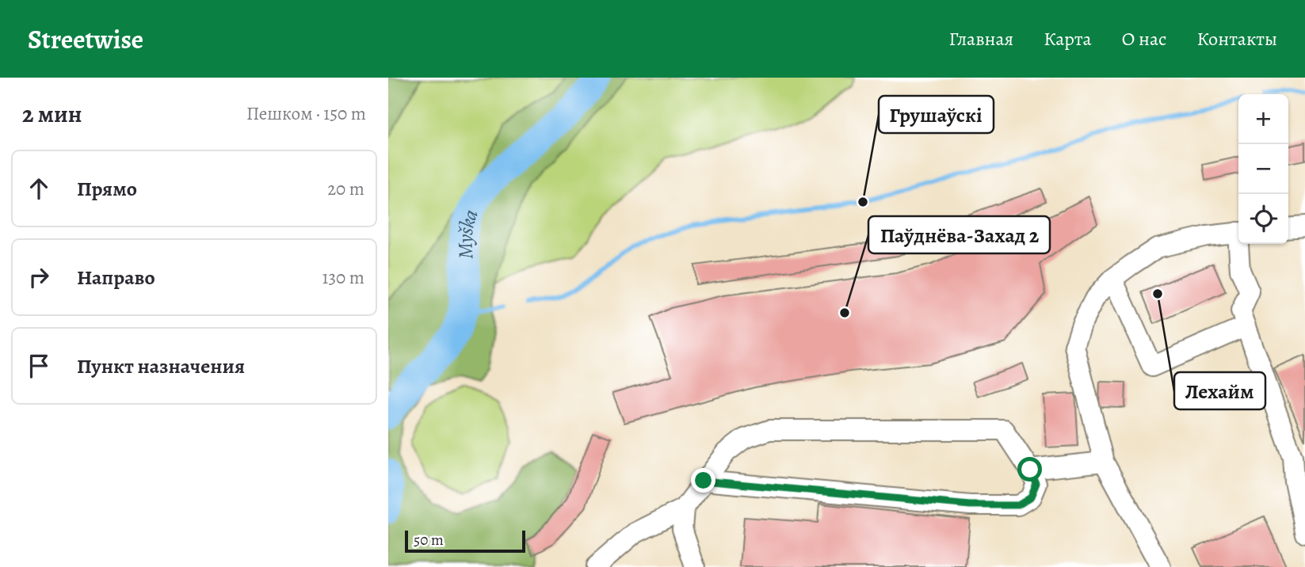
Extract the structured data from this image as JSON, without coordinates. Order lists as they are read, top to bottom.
{
  "water": ["Муška"],
  "places": ["Грушаўскі", "Лехайм", "Паўднёва-Захад 2"],
  "scale_bar": "50 m",
  "page": {
    "header": "Streetwise",
    "nav": [
      "Главная",
      "Карта",
      "О нас",
      "Контакты"
    ],
    "heading": ["2 мин", "Пешком · 150 m"],
    "map_buttons": ["+", "−"],
    "list": [
      ["Прямо", "20 m"],
      ["Направо", "130 m"],
      "Пункт назначения"
    ],
    "scale": "50 m"
  }
}
